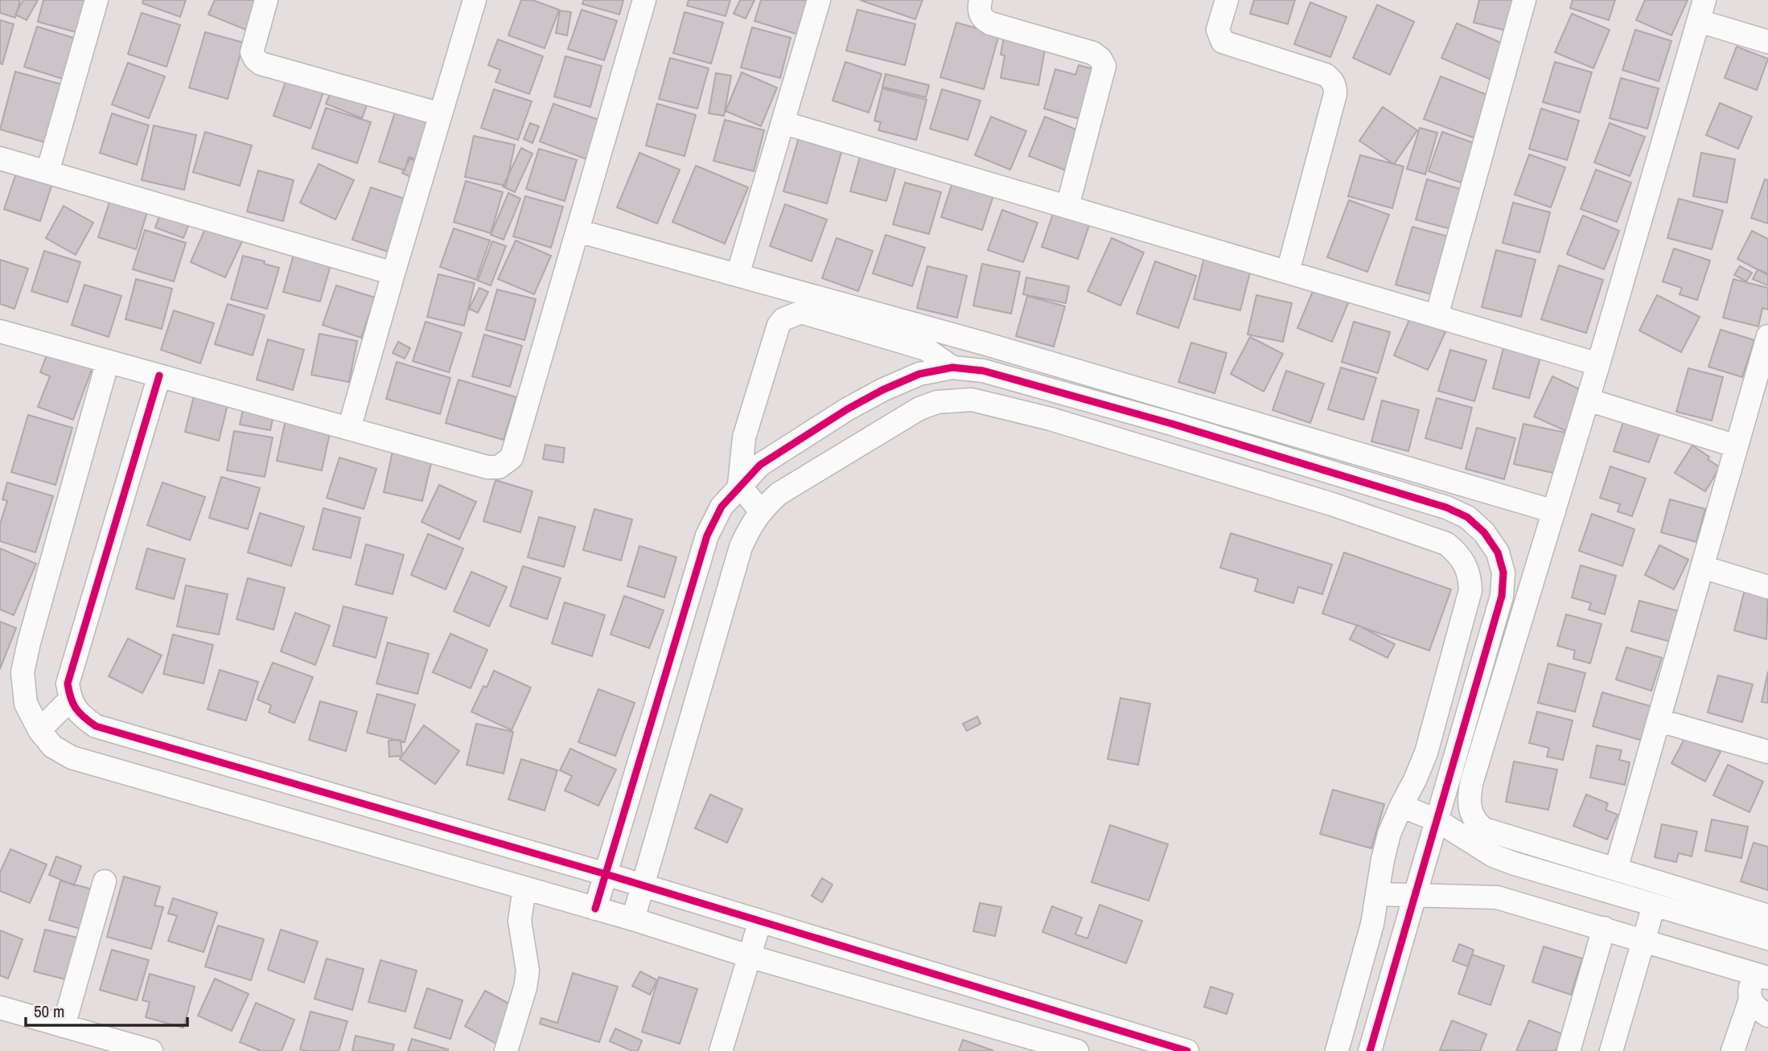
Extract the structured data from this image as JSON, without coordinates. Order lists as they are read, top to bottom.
{
  "scale_bar": "50 m"
}
